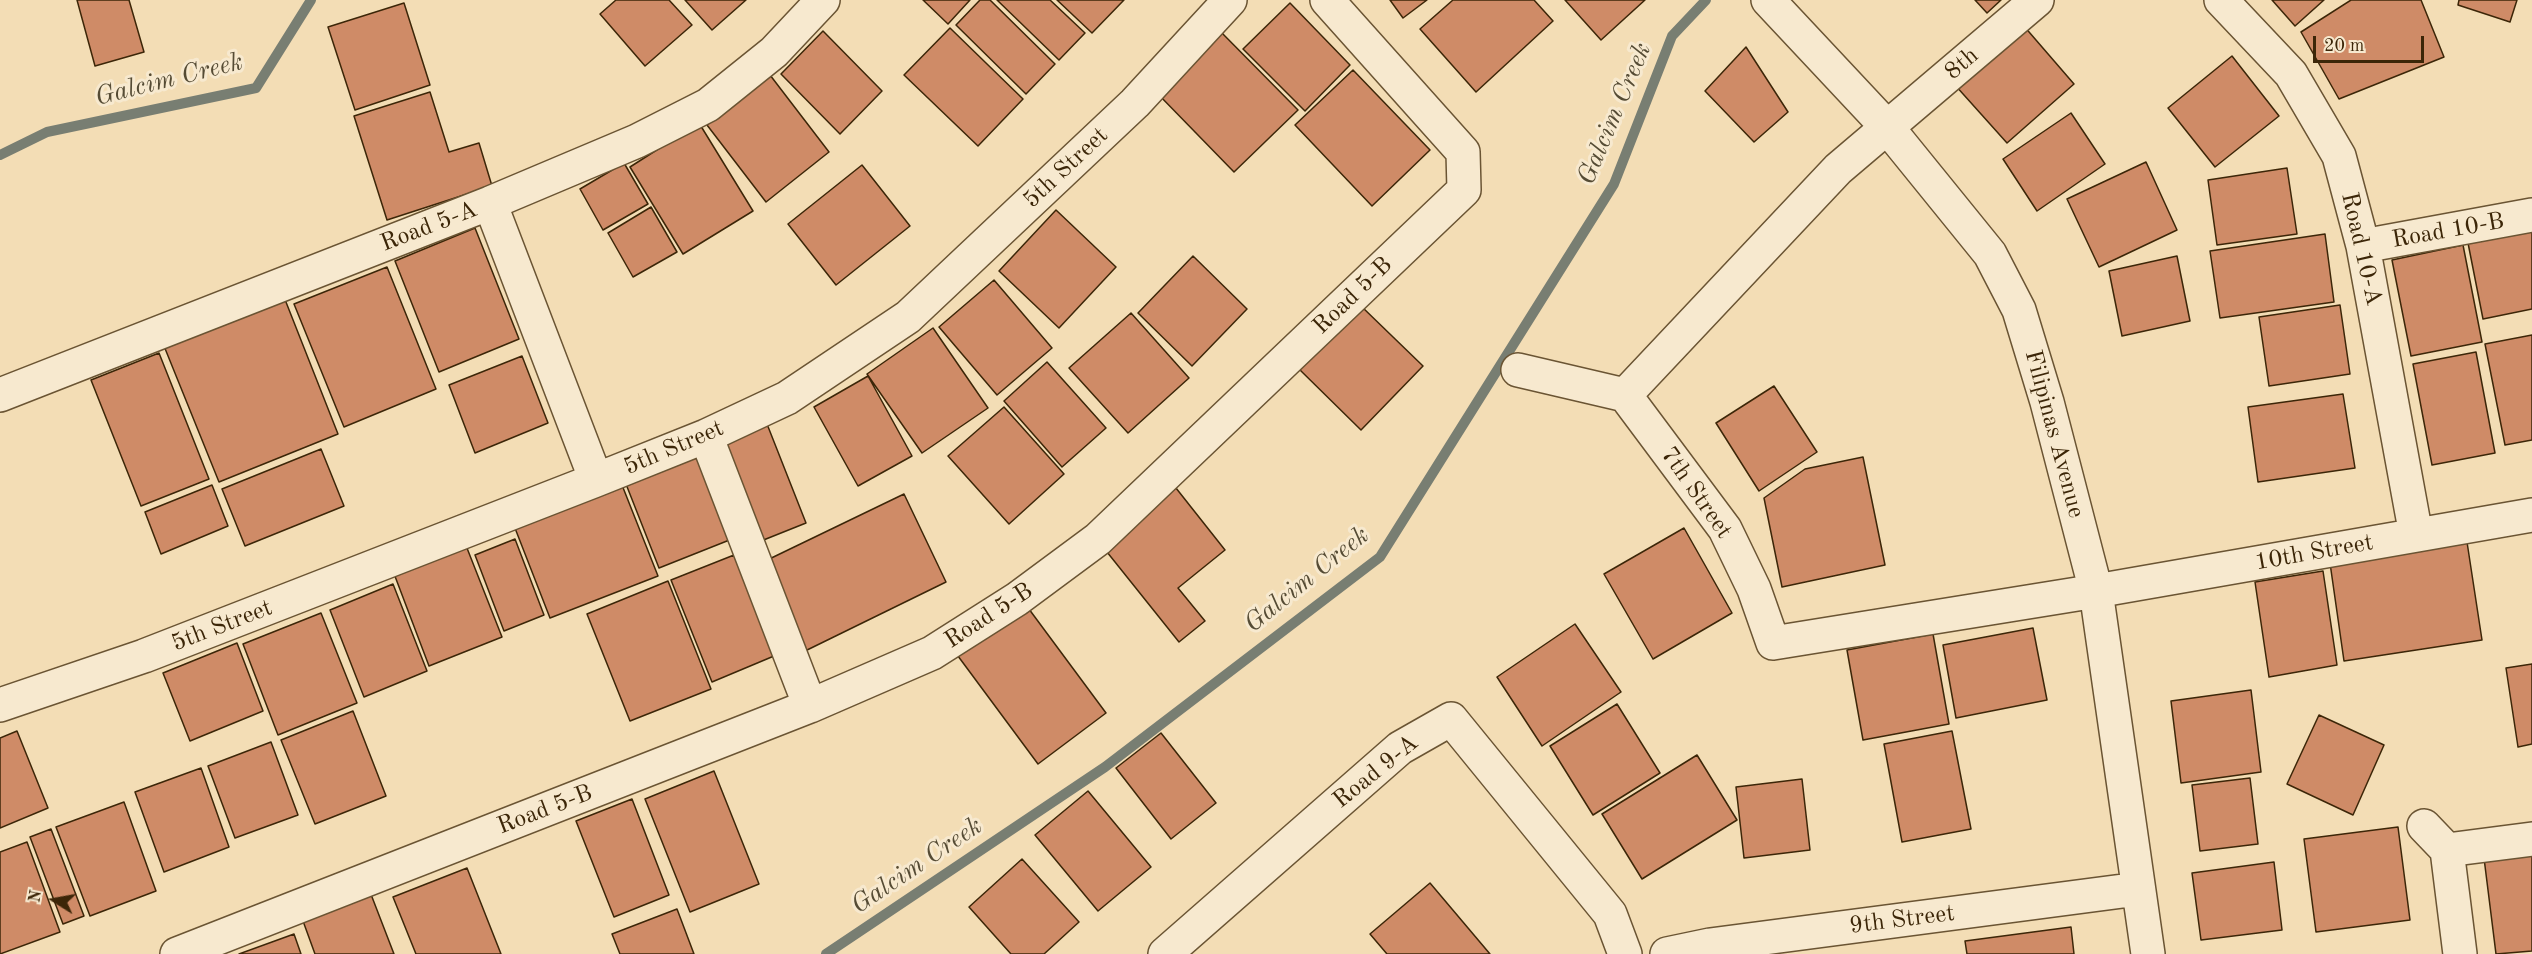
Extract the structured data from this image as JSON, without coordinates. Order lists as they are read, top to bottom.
{
  "streets": {
    "street": [
      "8th",
      "5th Street",
      "Road 5-A",
      "Road 10-B",
      "Road 10-A",
      "Road 5-B",
      "Filipinas Avenue",
      "7th Street",
      "10th Street",
      "Road 9-A",
      "9th Street"
    ]
  },
  "crossings": [
    ["8th", "Filipinas Avenue"],
    ["Road 10-B", "Road 10-A"],
    ["Road 10-A", "10th Street"],
    ["Filipinas Avenue", "7th Street"],
    ["Filipinas Avenue", "10th Street"],
    ["Filipinas Avenue", "9th Street"],
    ["7th Street", "10th Street"]
  ],
  "water": ["Galcim Creek"],
  "scale_bar": "20 m",
  "north": "left"
}
